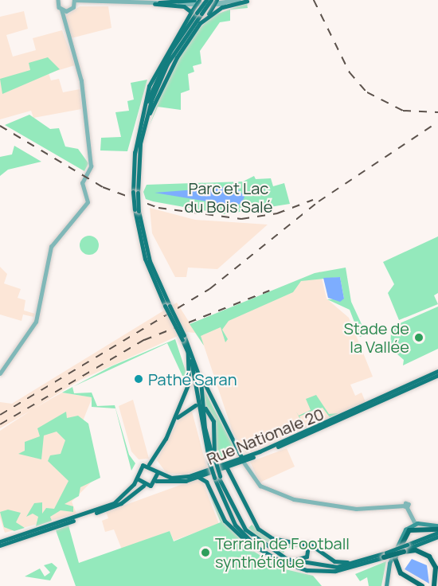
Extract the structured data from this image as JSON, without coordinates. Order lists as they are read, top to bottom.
{
  "streets": {
    "main road": ["Rue Nationale 20"]
  },
  "parks": ["Parc et Lac du Bois Salé"],
  "places": ["Stade de la Vallée", "Pathé Saran", "Terrain de Football synthétique"]
}
